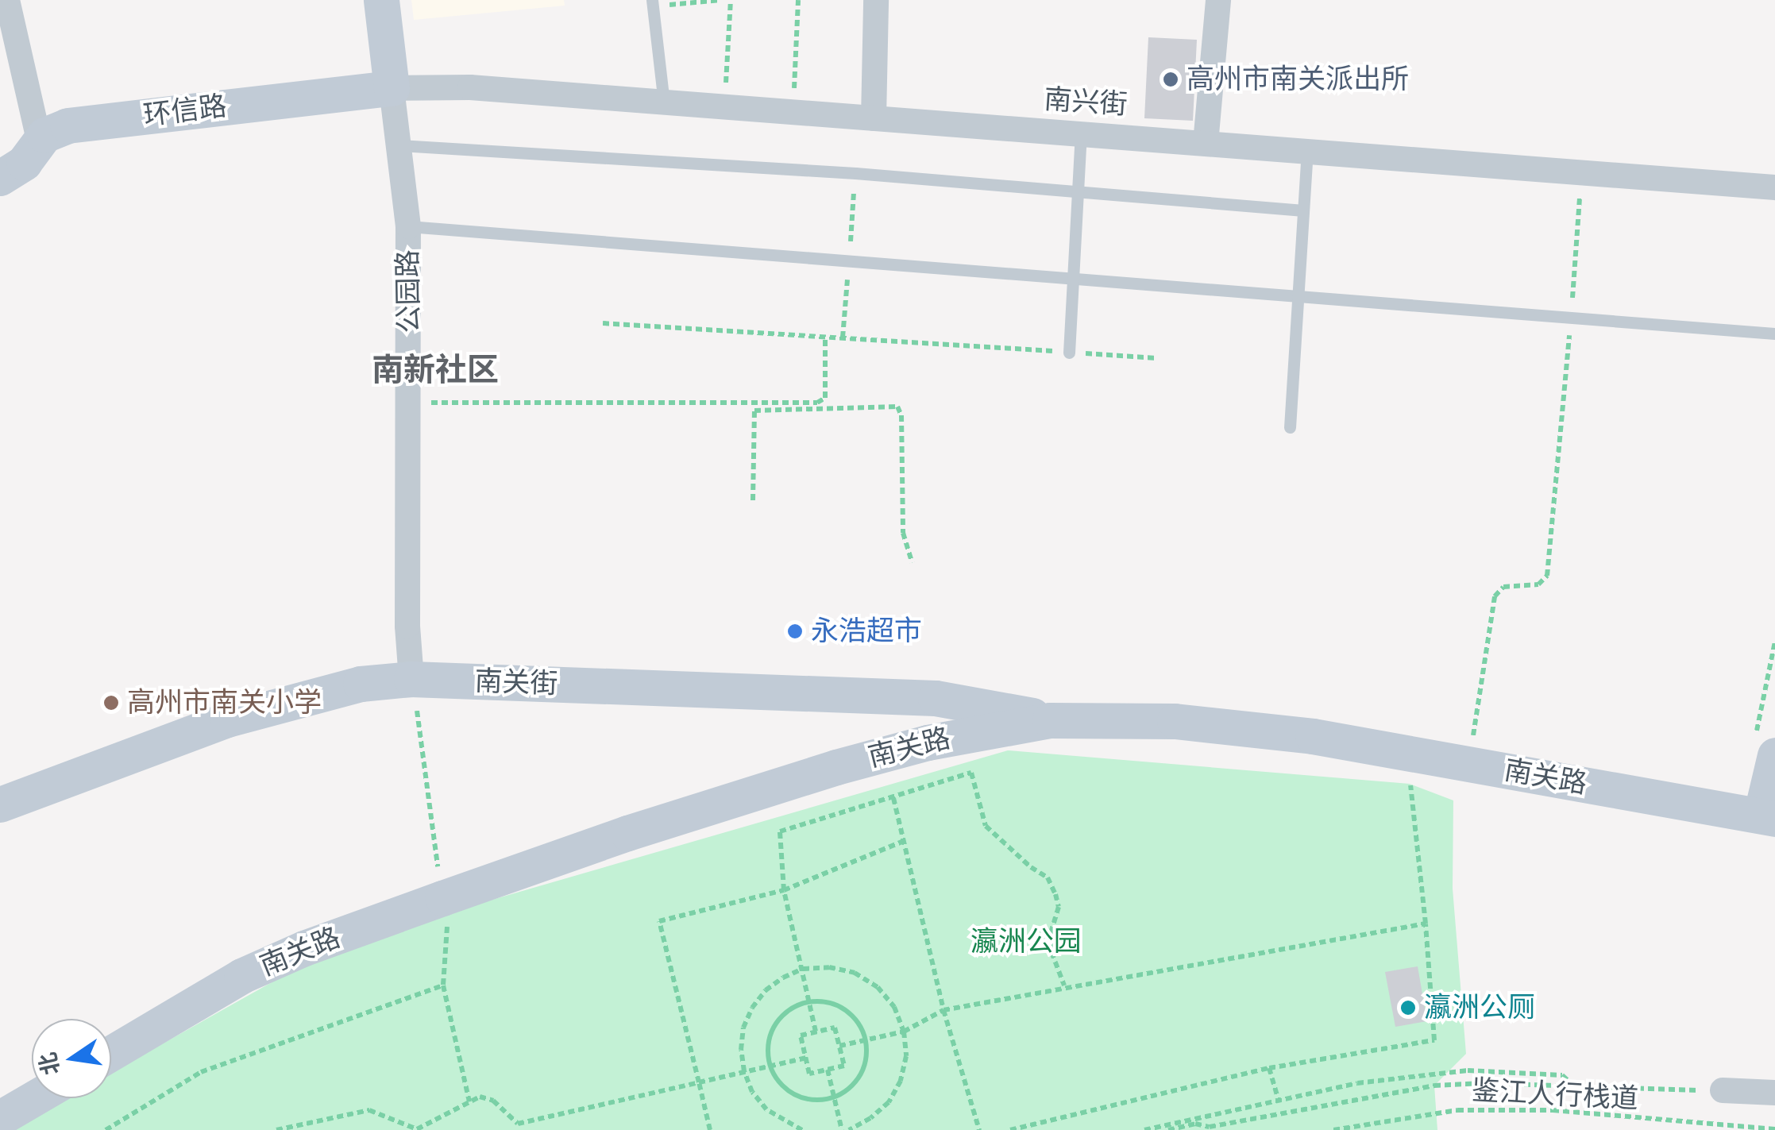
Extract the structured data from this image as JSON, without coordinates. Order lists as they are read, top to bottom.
{
  "streets": {
    "street": [
      "南兴街",
      "环信路",
      "公园路",
      "南关街",
      "南关路"
    ],
    "path": ["鉴江人行栈道"]
  },
  "crossings": [
    ["南兴街", "环信路"],
    ["南兴街", "公园路"],
    ["环信路", "公园路"],
    ["公园路", "南关街"],
    ["南关街", "南关路"]
  ],
  "districts": ["南新社区"],
  "parks": ["瀛洲公园"],
  "places": [
    "高州市南关派出所",
    "永浩超市",
    "高州市南关小学",
    "瀛洲公厕"
  ],
  "north": "left"
}
